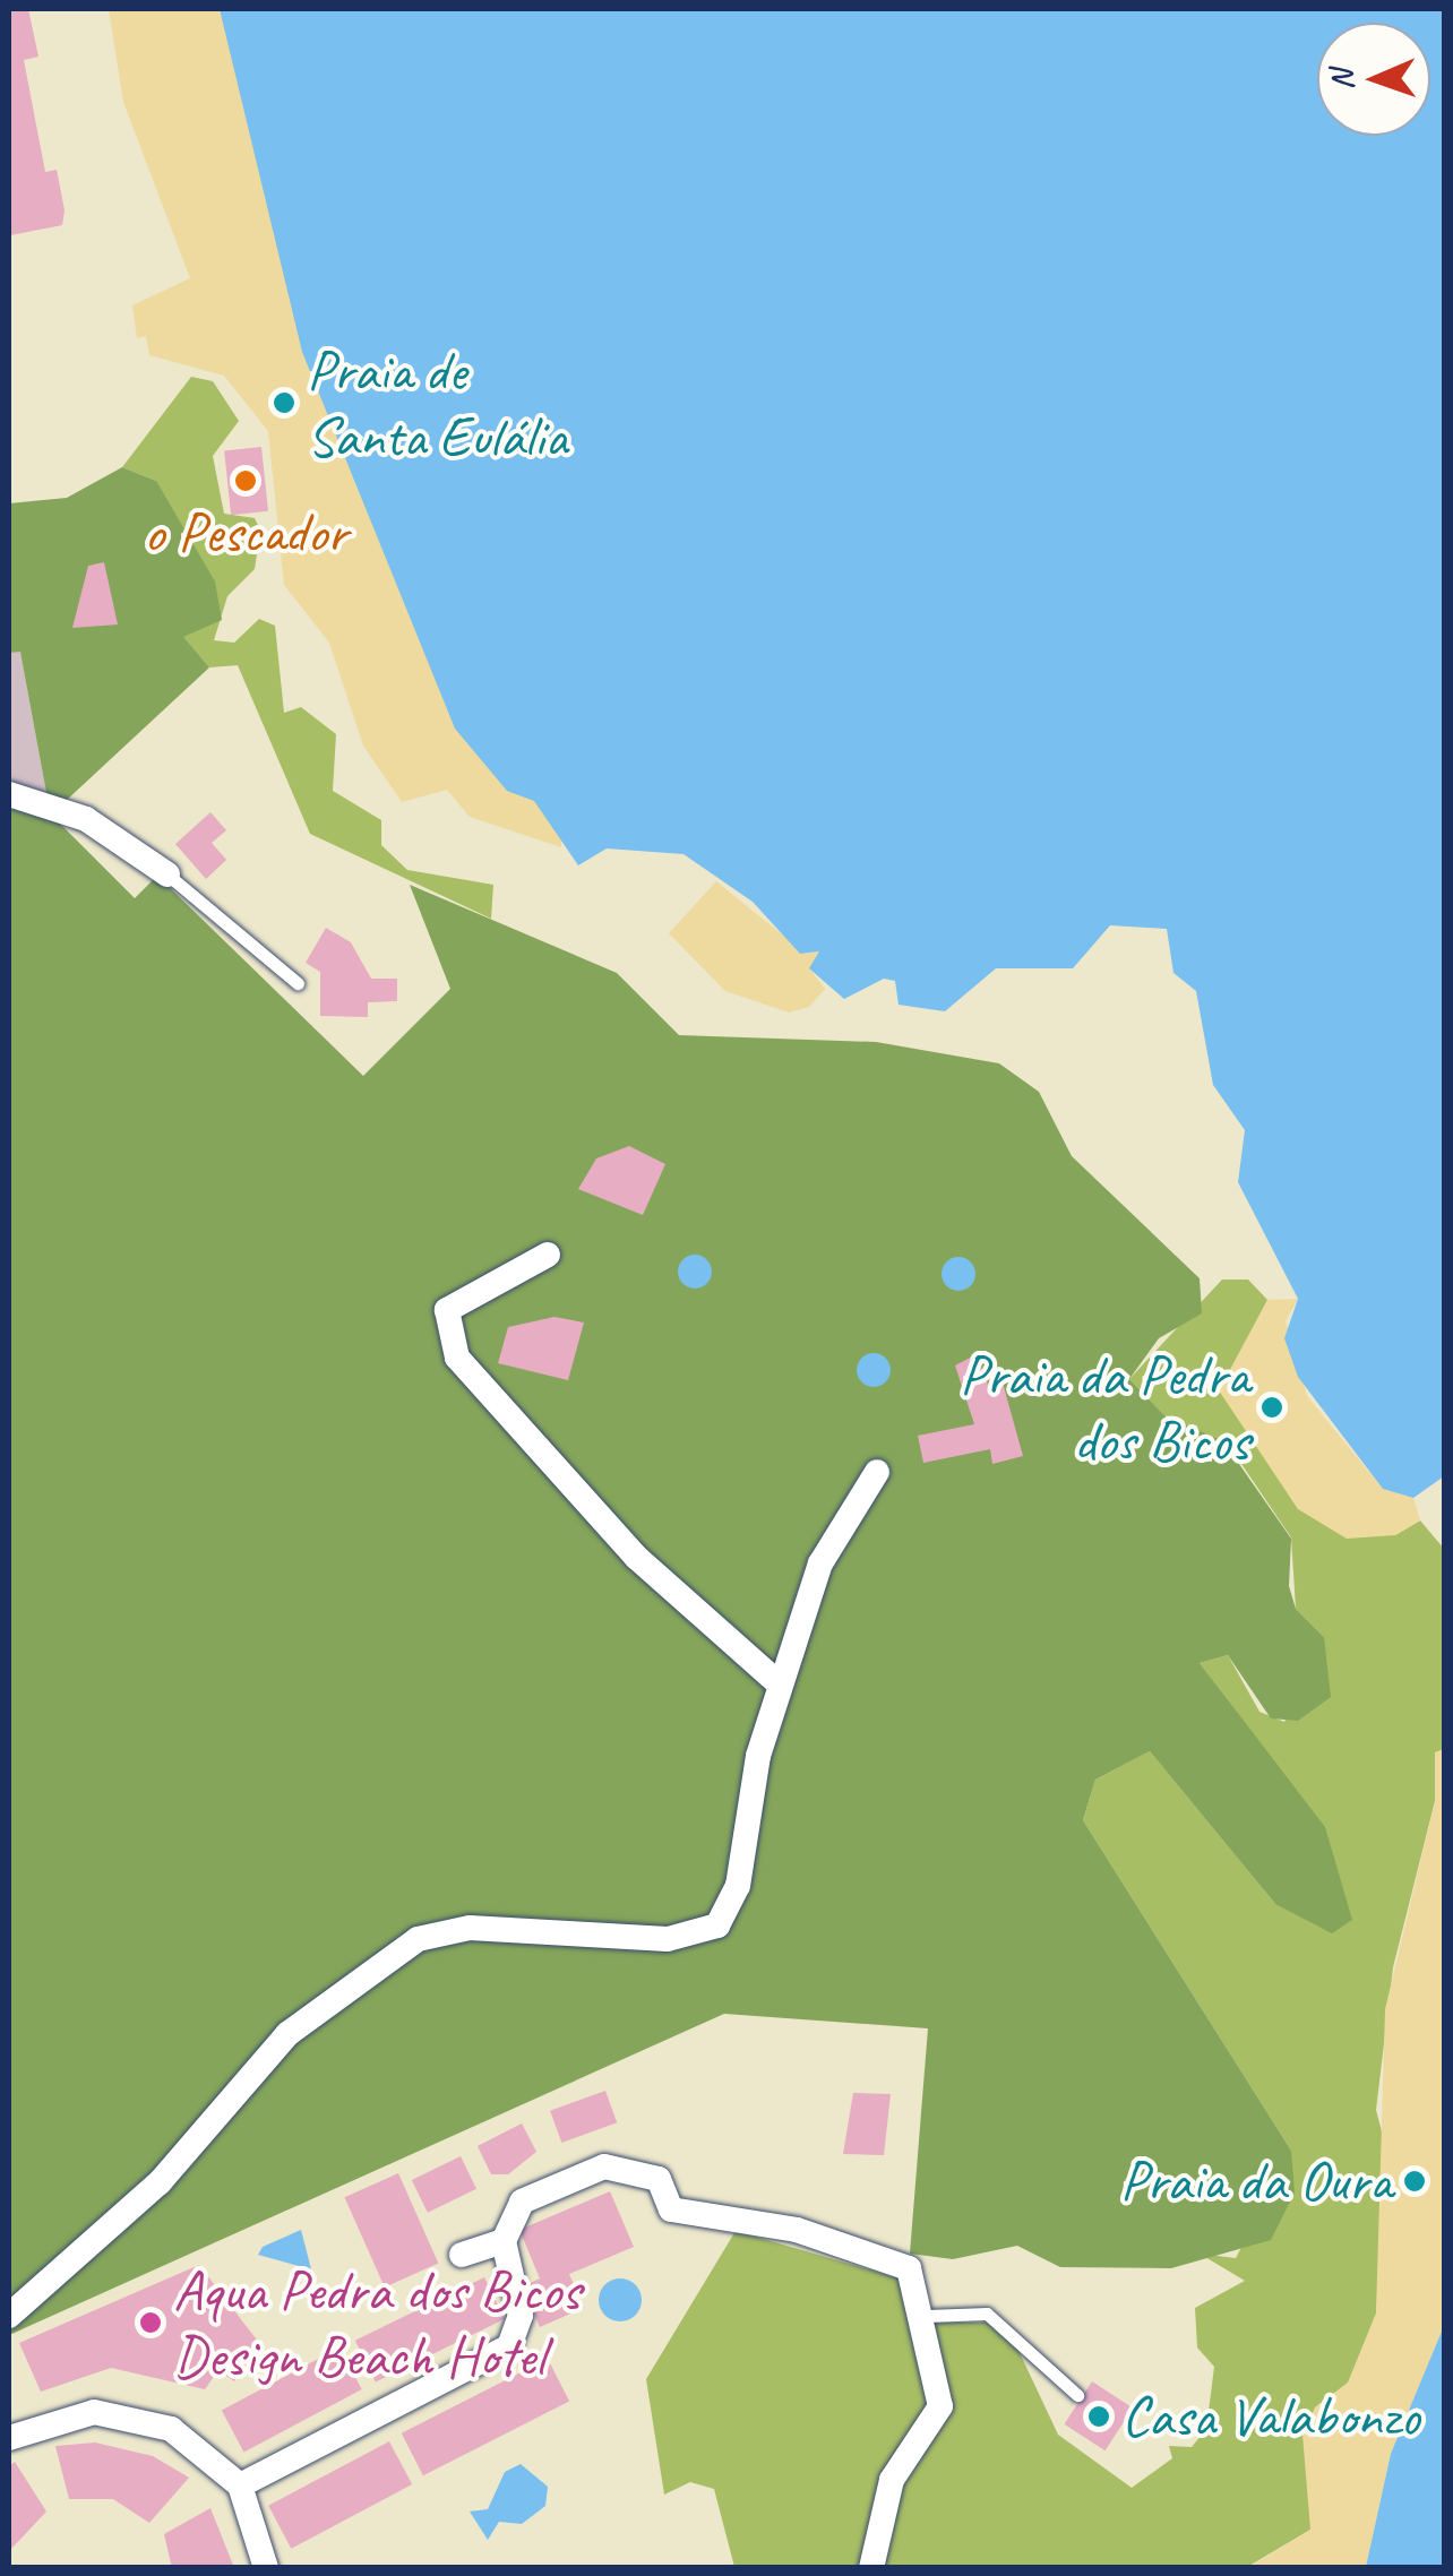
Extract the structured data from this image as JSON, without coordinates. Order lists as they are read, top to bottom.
{
  "places": [
    "Praia de Santa Eulália",
    "o Pescador",
    "Praia da Pedra dos Bicos",
    "Praia da Oura",
    "Aqua Pedra dos Bicos Design Beach Hotel",
    "Casa Valabonzo"
  ],
  "north": "left"
}
